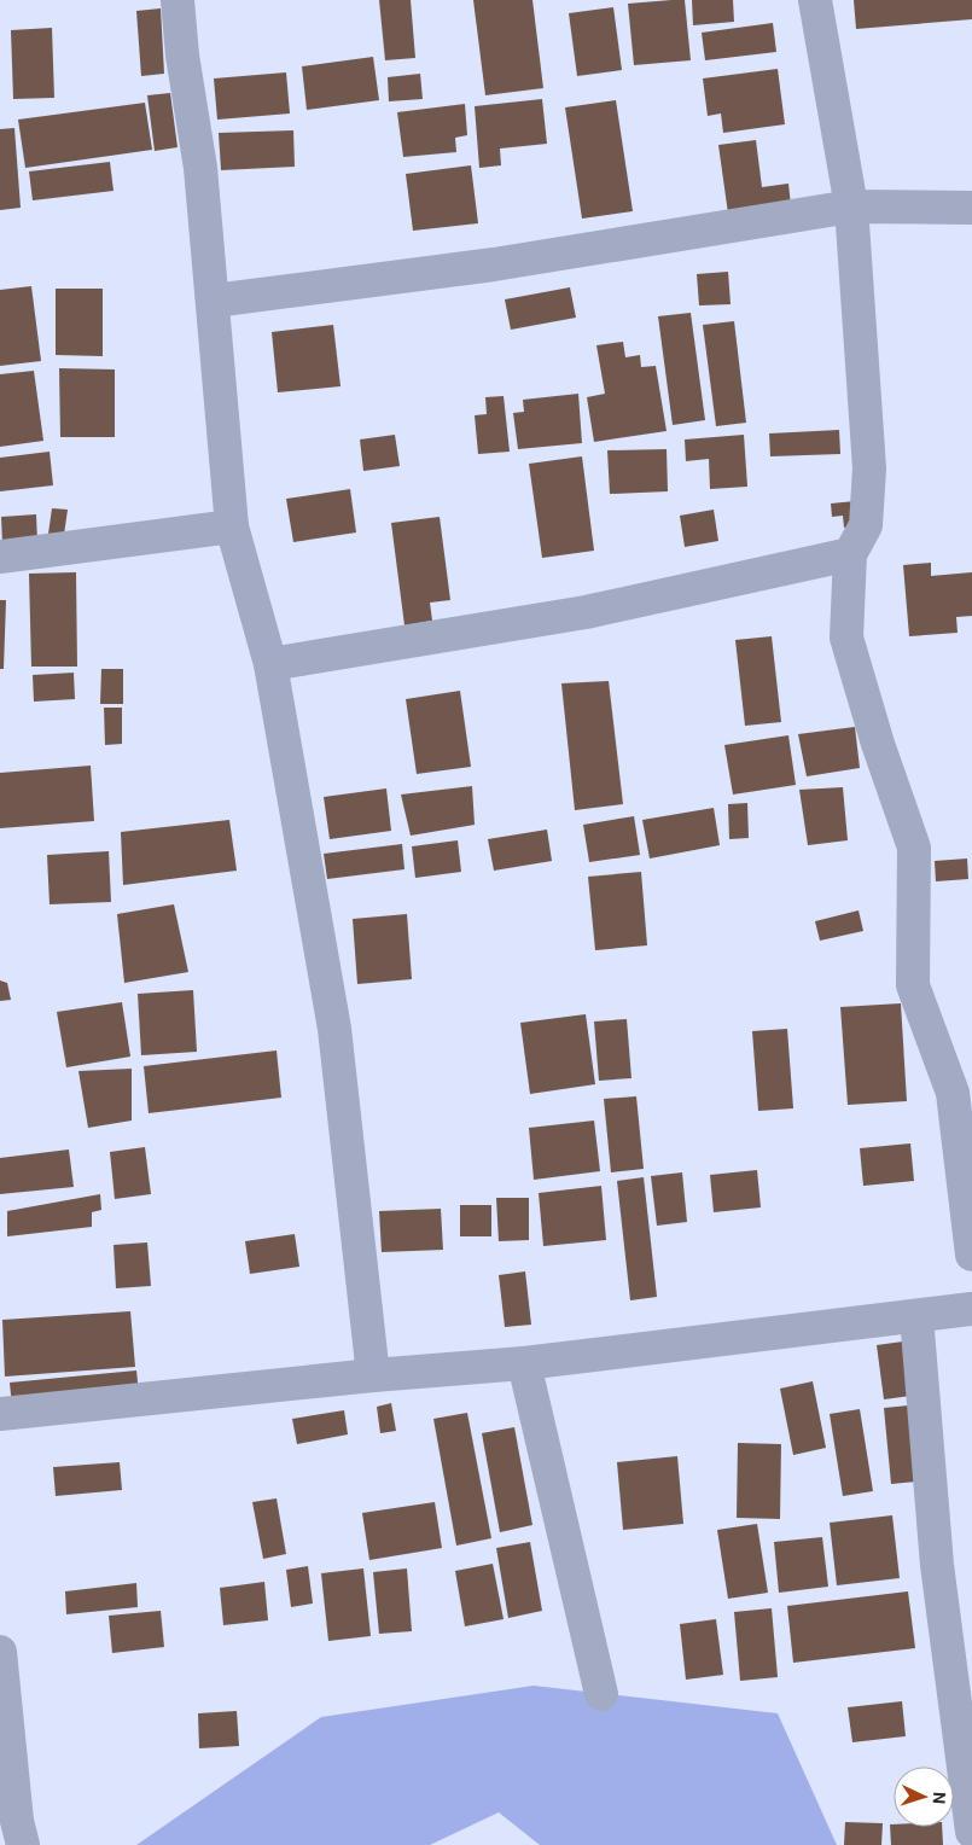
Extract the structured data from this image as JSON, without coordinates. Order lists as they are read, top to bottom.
{
  "north": "right"
}
